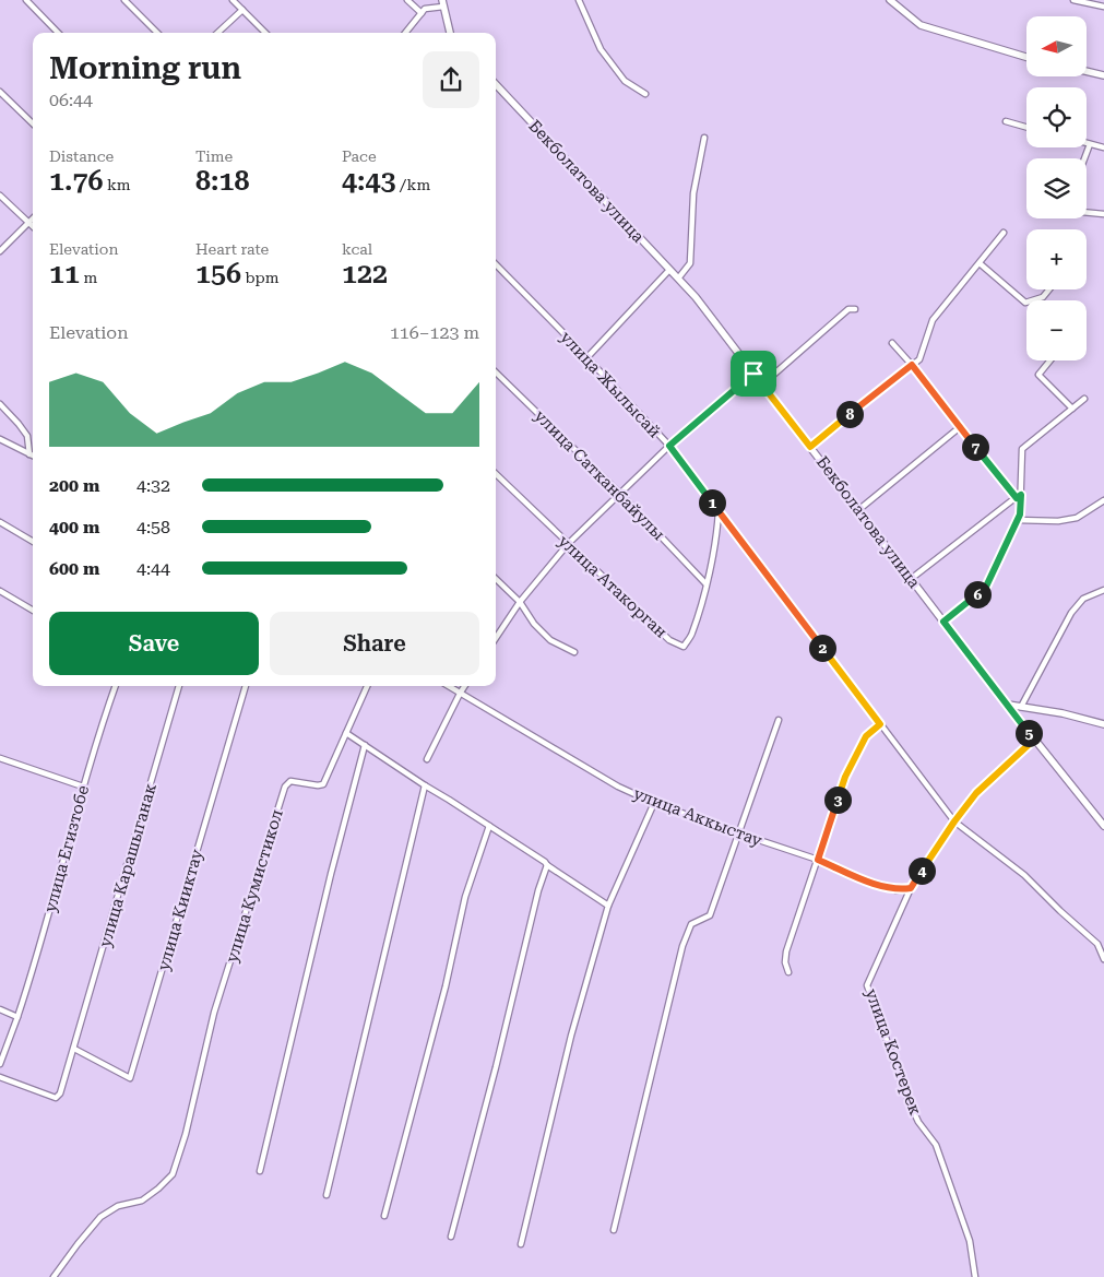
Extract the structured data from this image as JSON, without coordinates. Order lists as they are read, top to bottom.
{
  "streets": {
    "street": [
      "Бекболатова улица",
      "улица Жылысай",
      "улица Сатканбайулы",
      "улица Атакорган",
      "улица Аккыстау",
      "улица Егизтобе",
      "улица Карашыганак",
      "улица Кумистикол",
      "улица Кииктау",
      "улица Костерек"
    ]
  },
  "crossings": [
    ["Бекболатова улица", "улица Костерек"],
    ["улица Жылысай", "улица Атакорган"],
    ["улица Жылысай", "улица Костерек"],
    ["улица Сатканбайулы", "улица Атакорган"],
    ["улица Аккыстау", "улица Костерек"],
    ["улица Карашыганак", "улица Кииктау"]
  ],
  "north": "left",
  "page": {
    "map_buttons": ["+", "−"],
    "heading": ["Morning run", "06:44"],
    "stats": [
      ["Distance", "1.76 km"],
      ["Time", "8:18"],
      ["Pace", "4:43 /km"],
      ["Elevation", "11 m"],
      ["Heart rate", "156 bpm"],
      ["kcal", "122"]
    ],
    "chart": ["Elevation", "116–123 m"],
    "pins": [
      "8",
      "7",
      "1",
      "6",
      "2",
      "5",
      "3",
      "4"
    ],
    "list": [
      {
        "name": "200 m",
        "note": "4:32"
      },
      {
        "name": "400 m",
        "note": "4:58"
      },
      {
        "name": "600 m",
        "note": "4:44"
      }
    ],
    "buttons": ["Save", "Share"]
  }
}
